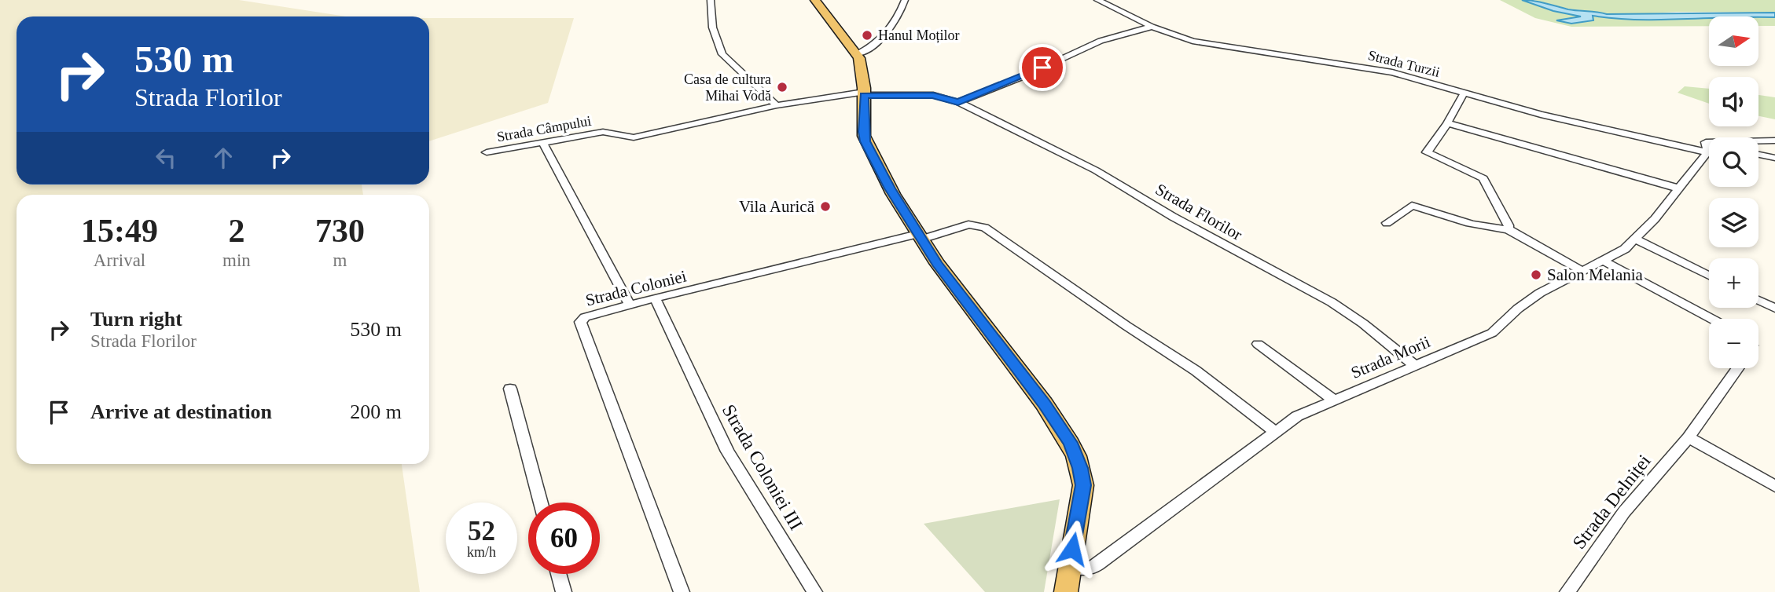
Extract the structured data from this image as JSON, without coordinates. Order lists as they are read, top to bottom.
{
  "streets": {
    "street": [
      "Strada Turzii",
      "Strada Câmpului",
      "Strada Florilor",
      "Strada Coloniei",
      "Strada Morii",
      "Strada Coloniei III",
      "Strada Delniței"
    ]
  },
  "crossings": [
    ["Strada Câmpului", "Strada Florilor"],
    ["Strada Florilor", "Strada Morii"],
    ["Strada Coloniei", "Strada Morii"],
    ["Strada Coloniei", "Strada Coloniei III"]
  ],
  "places": [
    "Hanul Moților",
    "Casa de cultura Mihai Vodă",
    "Vila Aurică",
    "Salon Melania"
  ],
  "north": "right",
  "page": {
    "map_buttons": ["+", "−"],
    "turn": ["530 m", "Strada Florilor"],
    "eta": [
      "15:49",
      "Arrival",
      "2",
      "min",
      "730",
      "m"
    ],
    "list": [
      {
        "name": "Turn right",
        "note": "Strada Florilor",
        "value": "530 m"
      },
      {
        "name": "Arrive at destination",
        "value": "200 m"
      }
    ],
    "speed": "52 km/h",
    "limit": "60"
  }
}
